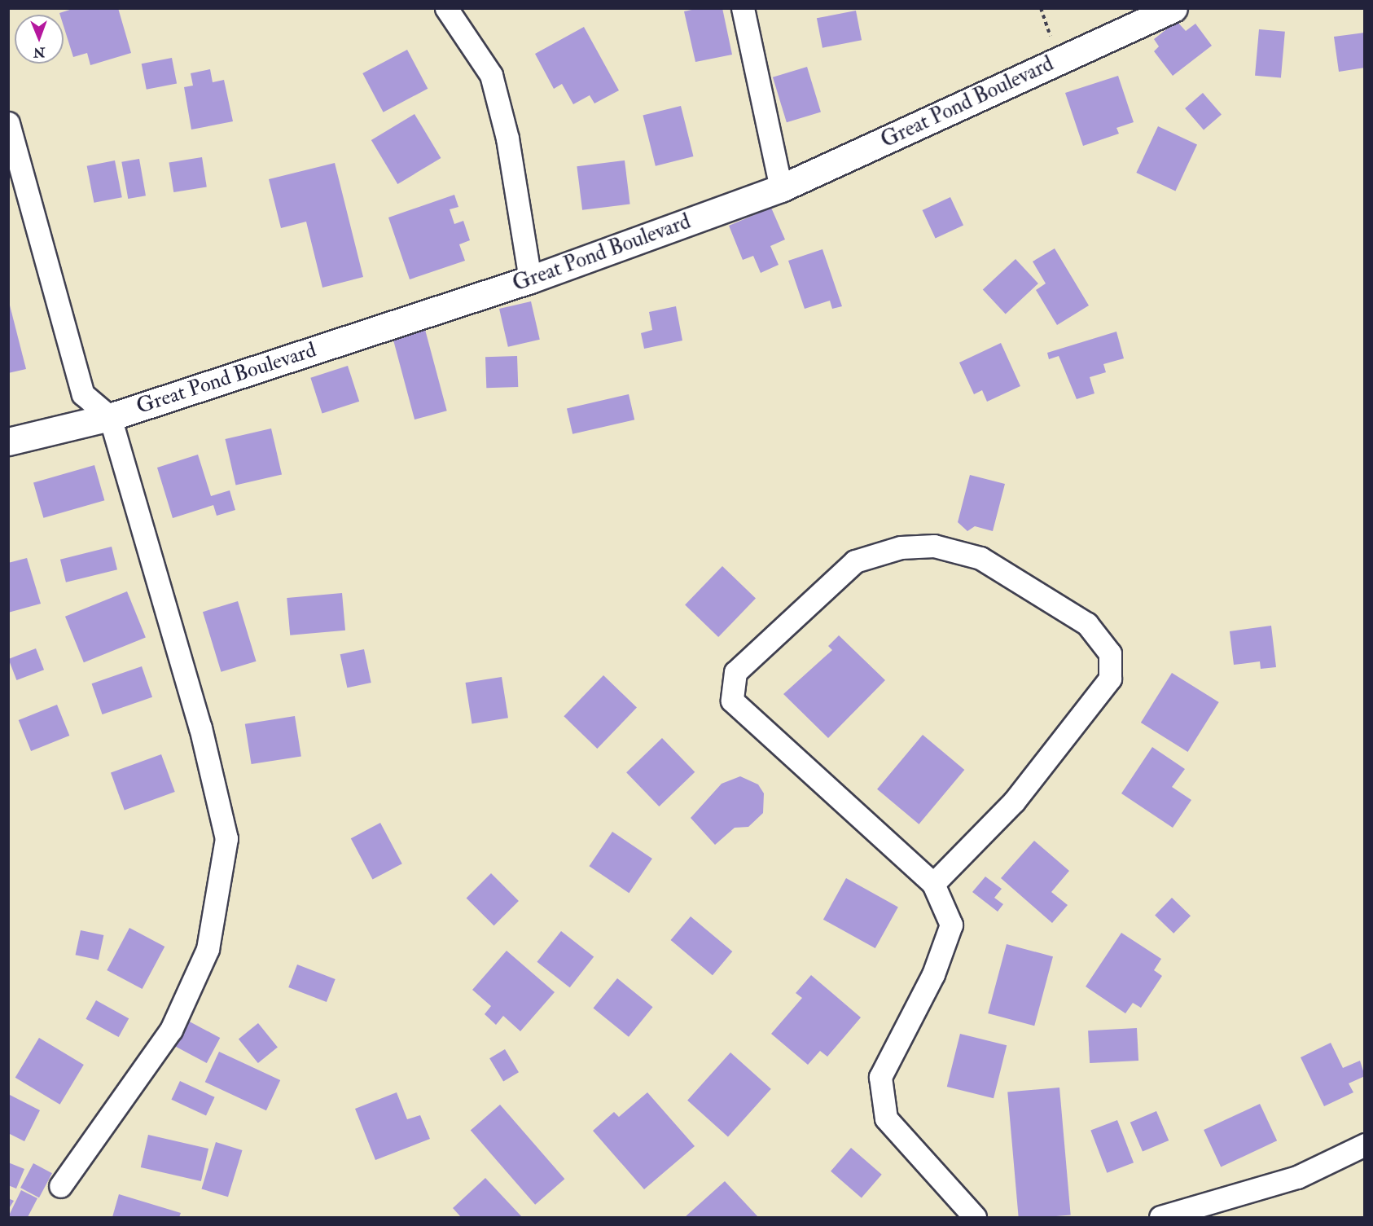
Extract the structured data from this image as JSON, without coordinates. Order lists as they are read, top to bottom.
{
  "streets": {
    "street": ["Great Pond Boulevard"]
  },
  "north": "bottom"
}
